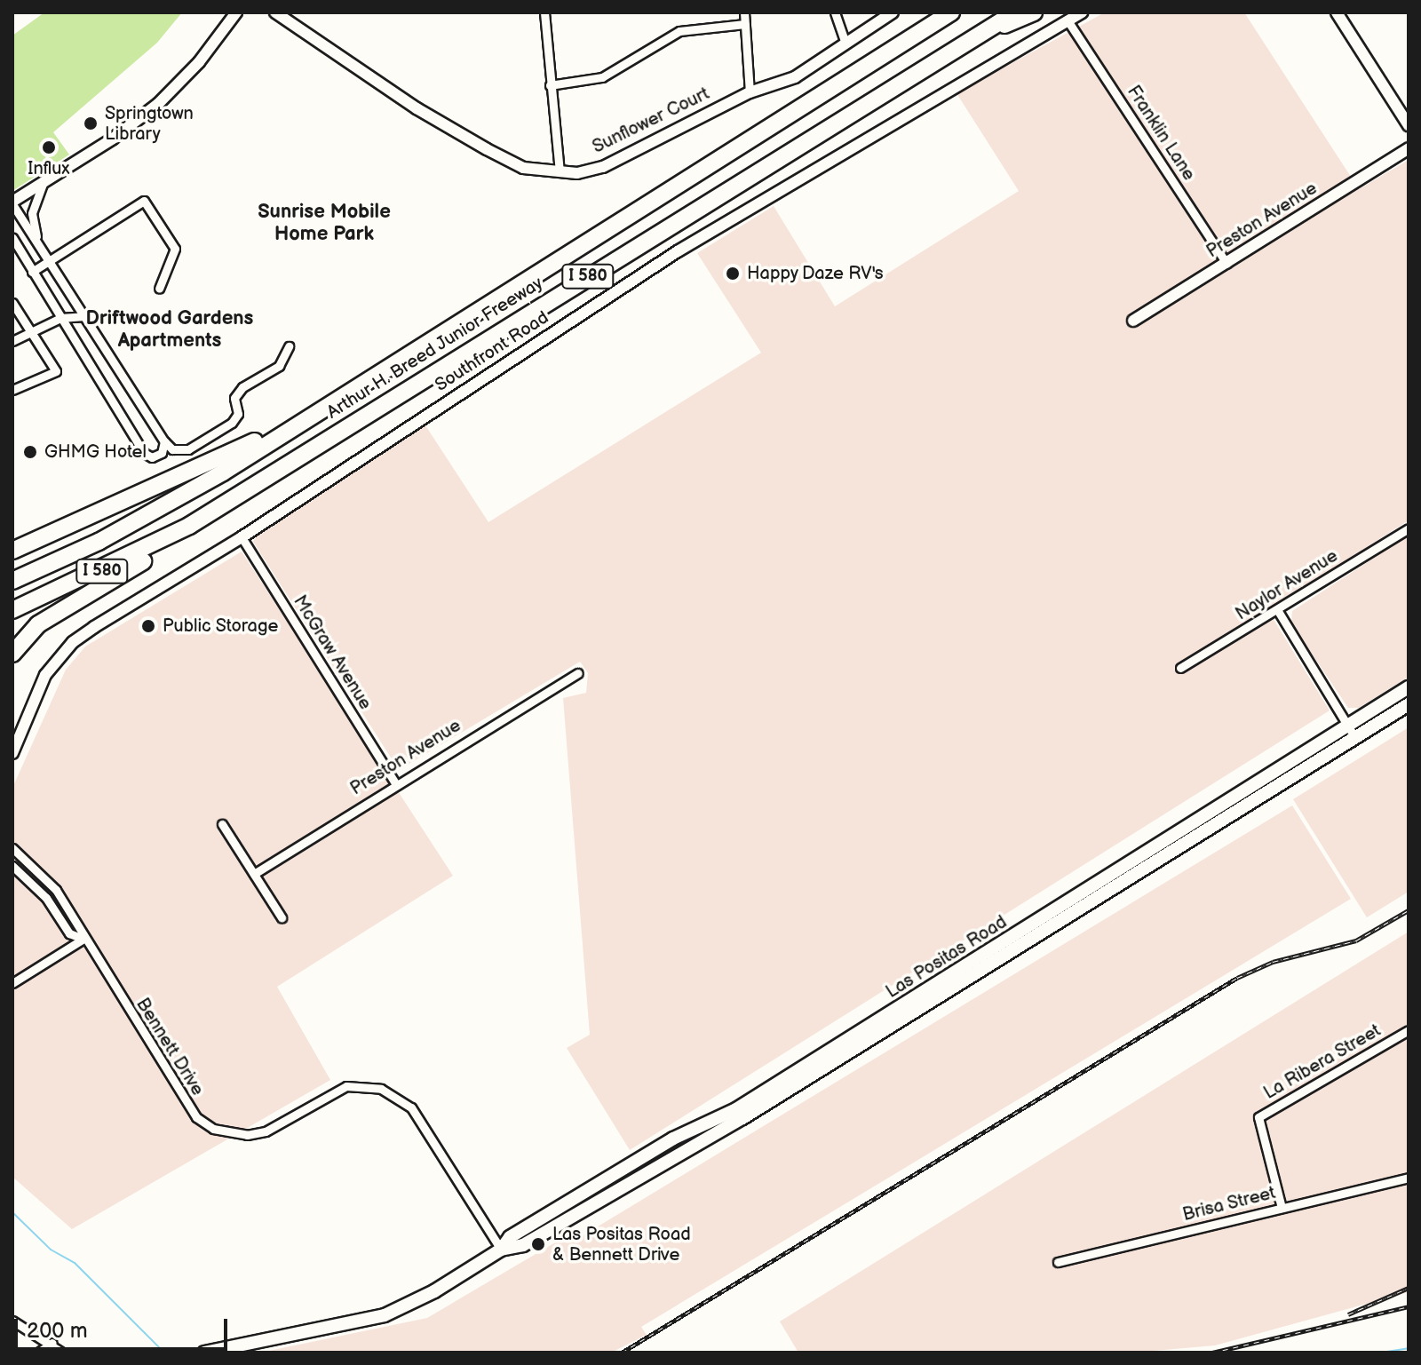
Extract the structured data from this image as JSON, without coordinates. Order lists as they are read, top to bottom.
{
  "streets": {
    "highway": ["I 580", "Arthur H. Breed Junior Freeway"],
    "main road": ["Las Positas Road"],
    "street": [
      "Sunflower Court",
      "Franklin Lane",
      "Preston Avenue",
      "Southfront Road",
      "Naylor Avenue",
      "McGraw Avenue",
      "Bennett Drive",
      "La Ribera Street",
      "Brisa Street"
    ]
  },
  "crossings": [
    ["Franklin Lane", "Preston Avenue"],
    ["Franklin Lane", "Southfront Road"],
    ["Preston Avenue", "McGraw Avenue"],
    ["Southfront Road", "McGraw Avenue"],
    ["Las Positas Road", "Bennett Drive"],
    ["La Ribera Street", "Brisa Street"]
  ],
  "districts": ["Sunrise Mobile Home Park", "Driftwood Gardens Apartments"],
  "places": [
    "Springtown Library",
    "Influx",
    "Happy Daze RV's",
    "GHMG Hotel",
    "Public Storage",
    "Las Positas Road & Bennett Drive"
  ],
  "scale_bar": "200 m"
}
